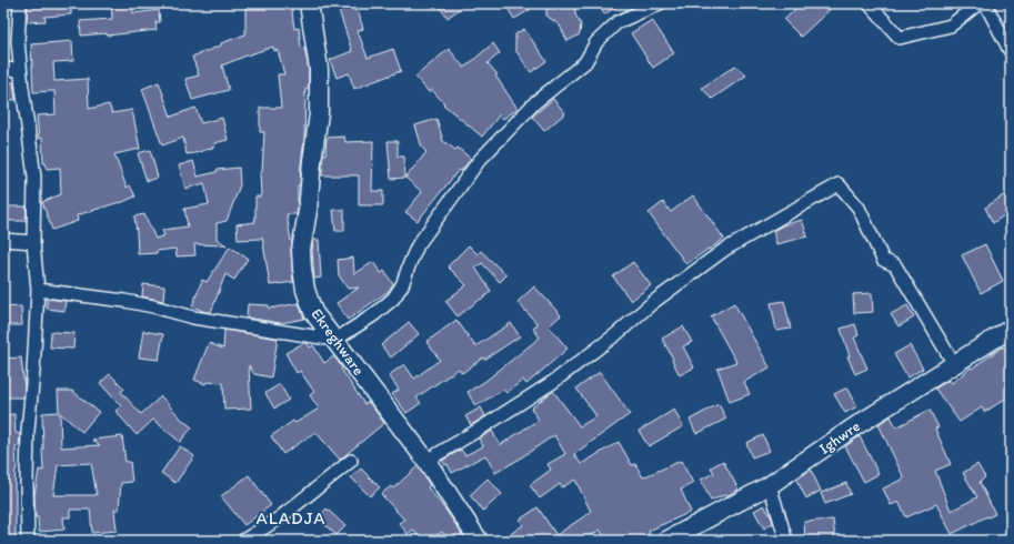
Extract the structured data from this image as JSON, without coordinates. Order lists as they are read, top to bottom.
{
  "streets": {
    "street": ["Ekreghware", "Ighwre"]
  },
  "districts": ["ALADJA"]
}
